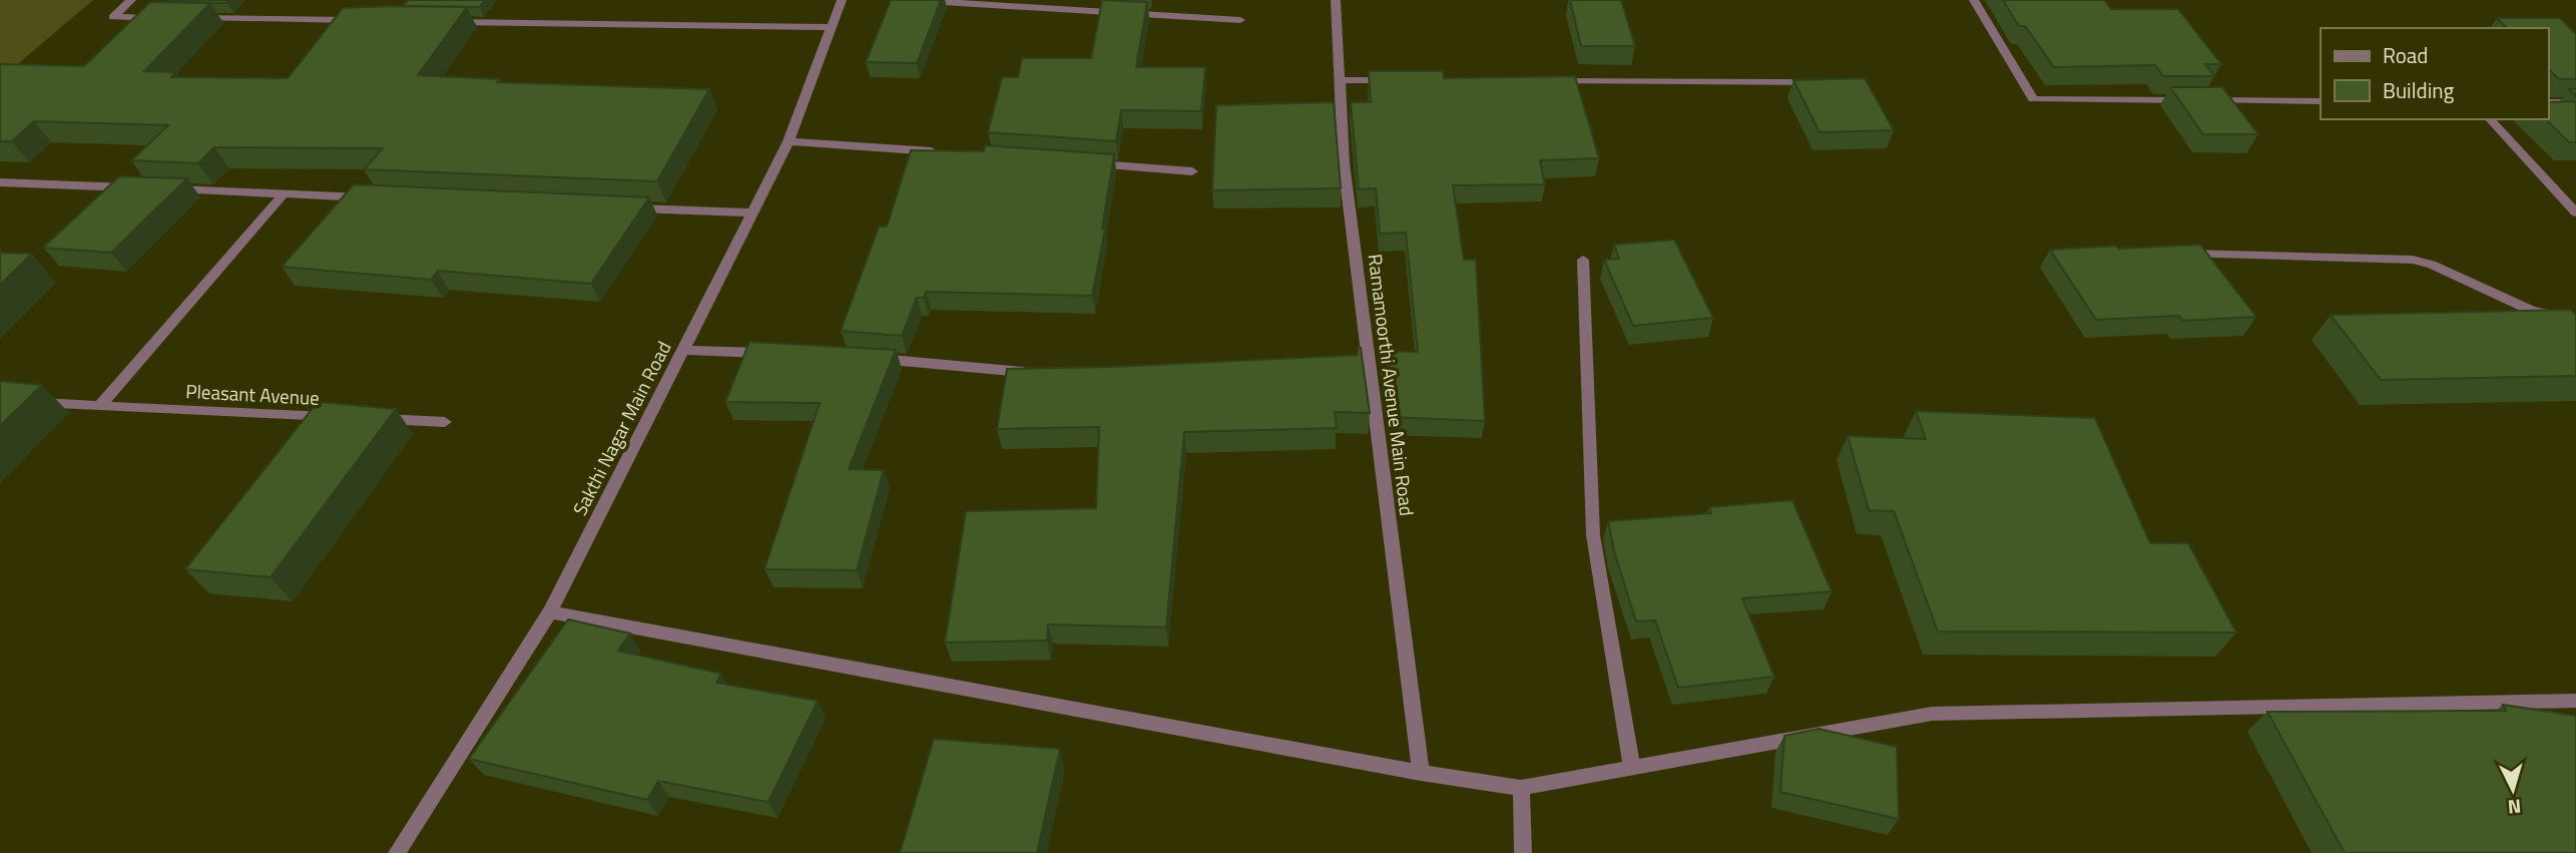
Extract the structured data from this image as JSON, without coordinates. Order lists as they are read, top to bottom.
{
  "streets": {
    "street": ["Ramamoorthi Avenue Main Road", "Pleasant Avenue", "Sakthi Nagar Main Road"]
  },
  "legend": ["Road", "Building"],
  "north": "bottom"
}
